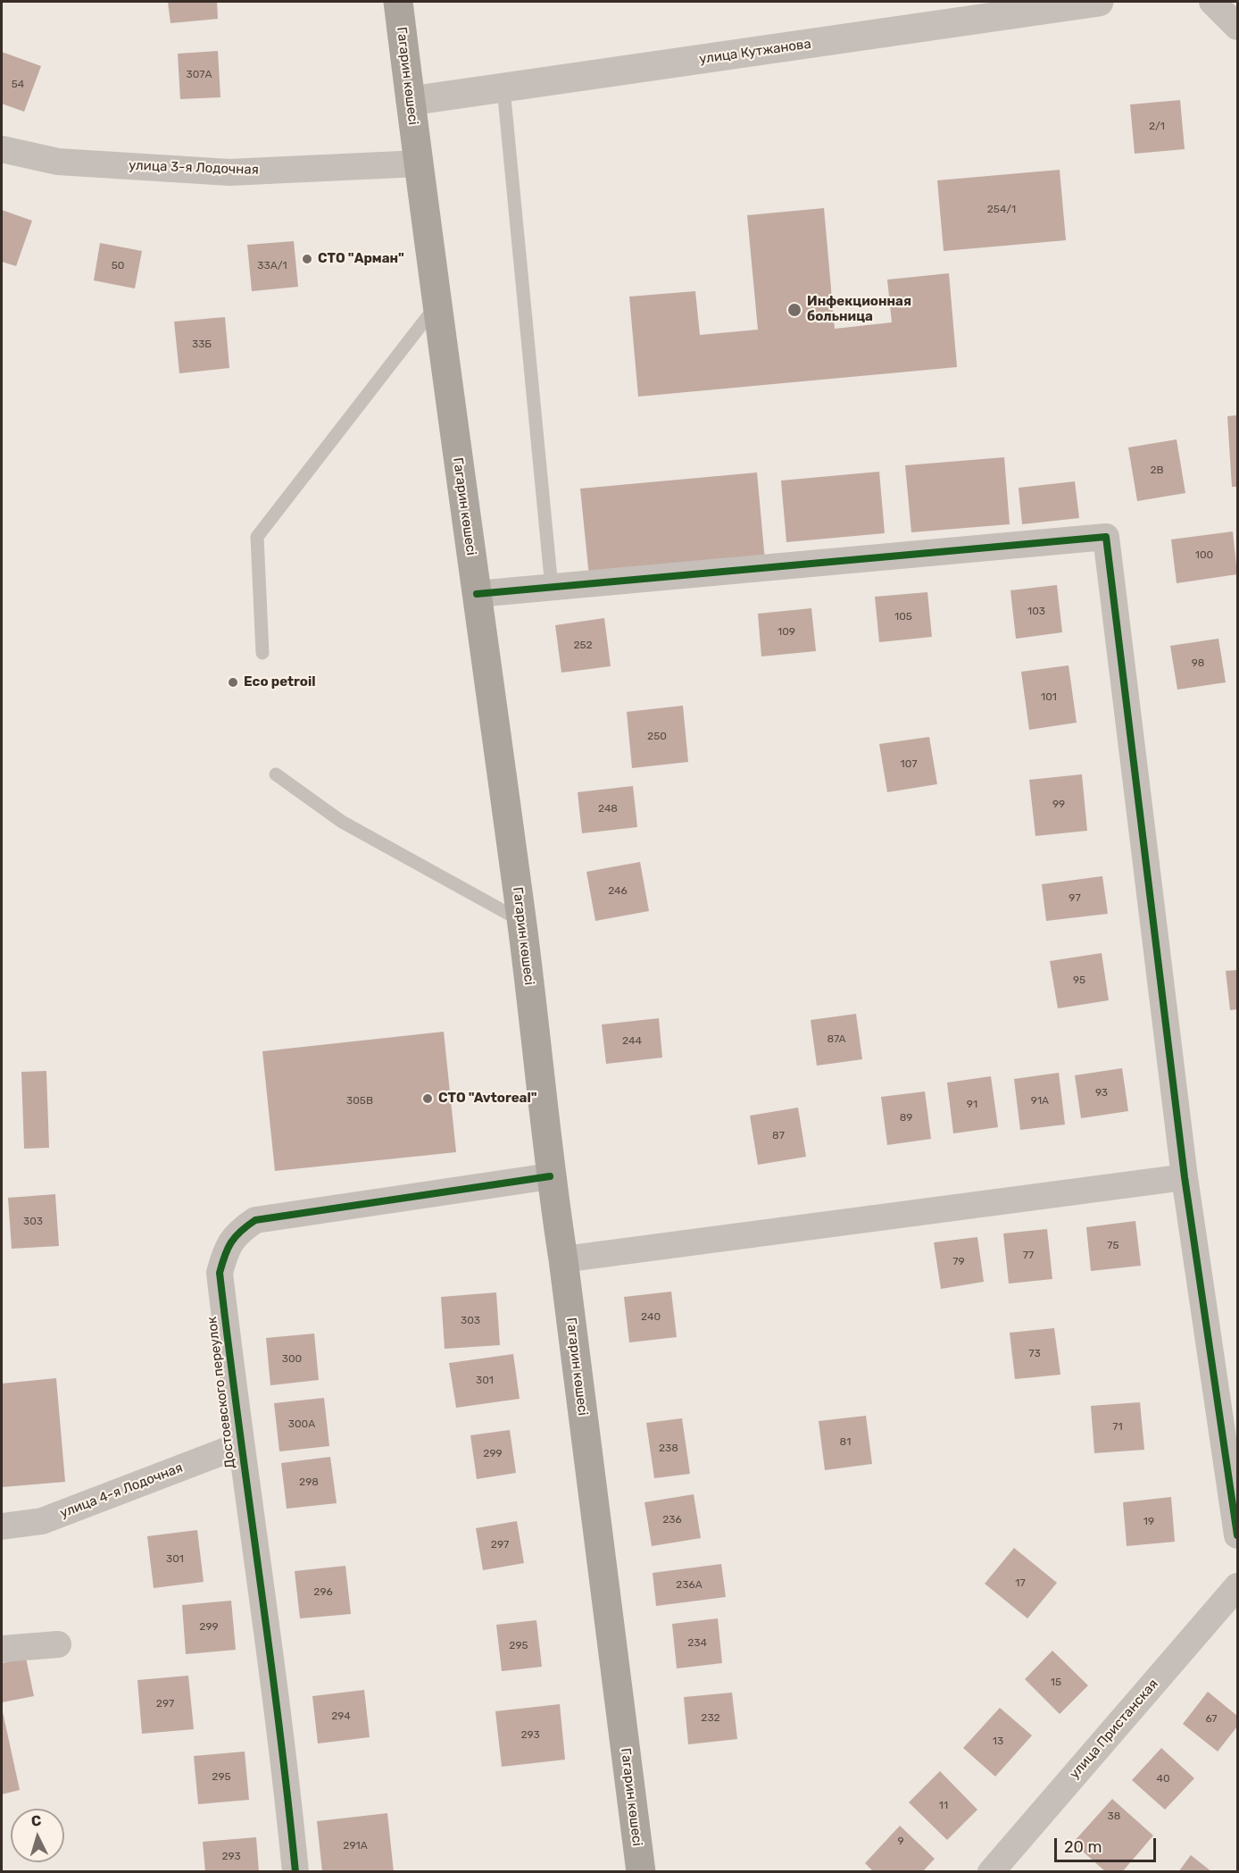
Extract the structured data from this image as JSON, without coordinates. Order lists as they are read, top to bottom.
{
  "streets": {
    "highway": ["Гагарин көшесі"],
    "street": [
      "улица Кутжанова",
      "улица 3-я Лодочная",
      "Достоевского переулок",
      "улица 4-я Лодочная",
      "улица Пристанская"
    ]
  },
  "crossings": [
    ["улица Кутжанова", "Гагарин көшесі"],
    ["Гагарин көшесі", "улица 3-я Лодочная"],
    ["Гагарин көшесі", "Достоевского переулок"],
    ["Достоевского переулок", "улица 4-я Лодочная"]
  ],
  "places": [
    "СТО \"Арман\"",
    "Инфекционная больница",
    "Eco petroil",
    "СТО \"Avtoreal\""
  ],
  "house_numbers": [
    "307А",
    "54",
    "2/1",
    "254/1",
    "50",
    "33A/1",
    "33Б",
    "2В",
    "100",
    "103",
    "105",
    "109",
    "252",
    "98",
    "101",
    "250",
    "107",
    "99",
    "248",
    "246",
    "97",
    "95",
    "87A",
    "244",
    "93",
    "305В",
    "91A",
    "91",
    "89",
    "87",
    "303",
    "75",
    "77",
    "79",
    "240",
    "303",
    "73",
    "300",
    "301",
    "300А",
    "71",
    "81",
    "238",
    "299",
    "298",
    "236",
    "19",
    "297",
    "301",
    "17",
    "236A",
    "296",
    "299",
    "234",
    "295",
    "15",
    "297",
    "294",
    "232",
    "67",
    "293",
    "13",
    "295",
    "40",
    "11",
    "38",
    "9",
    "291А",
    "293"
  ],
  "scale_bar": "20 m",
  "north": "top"
}
